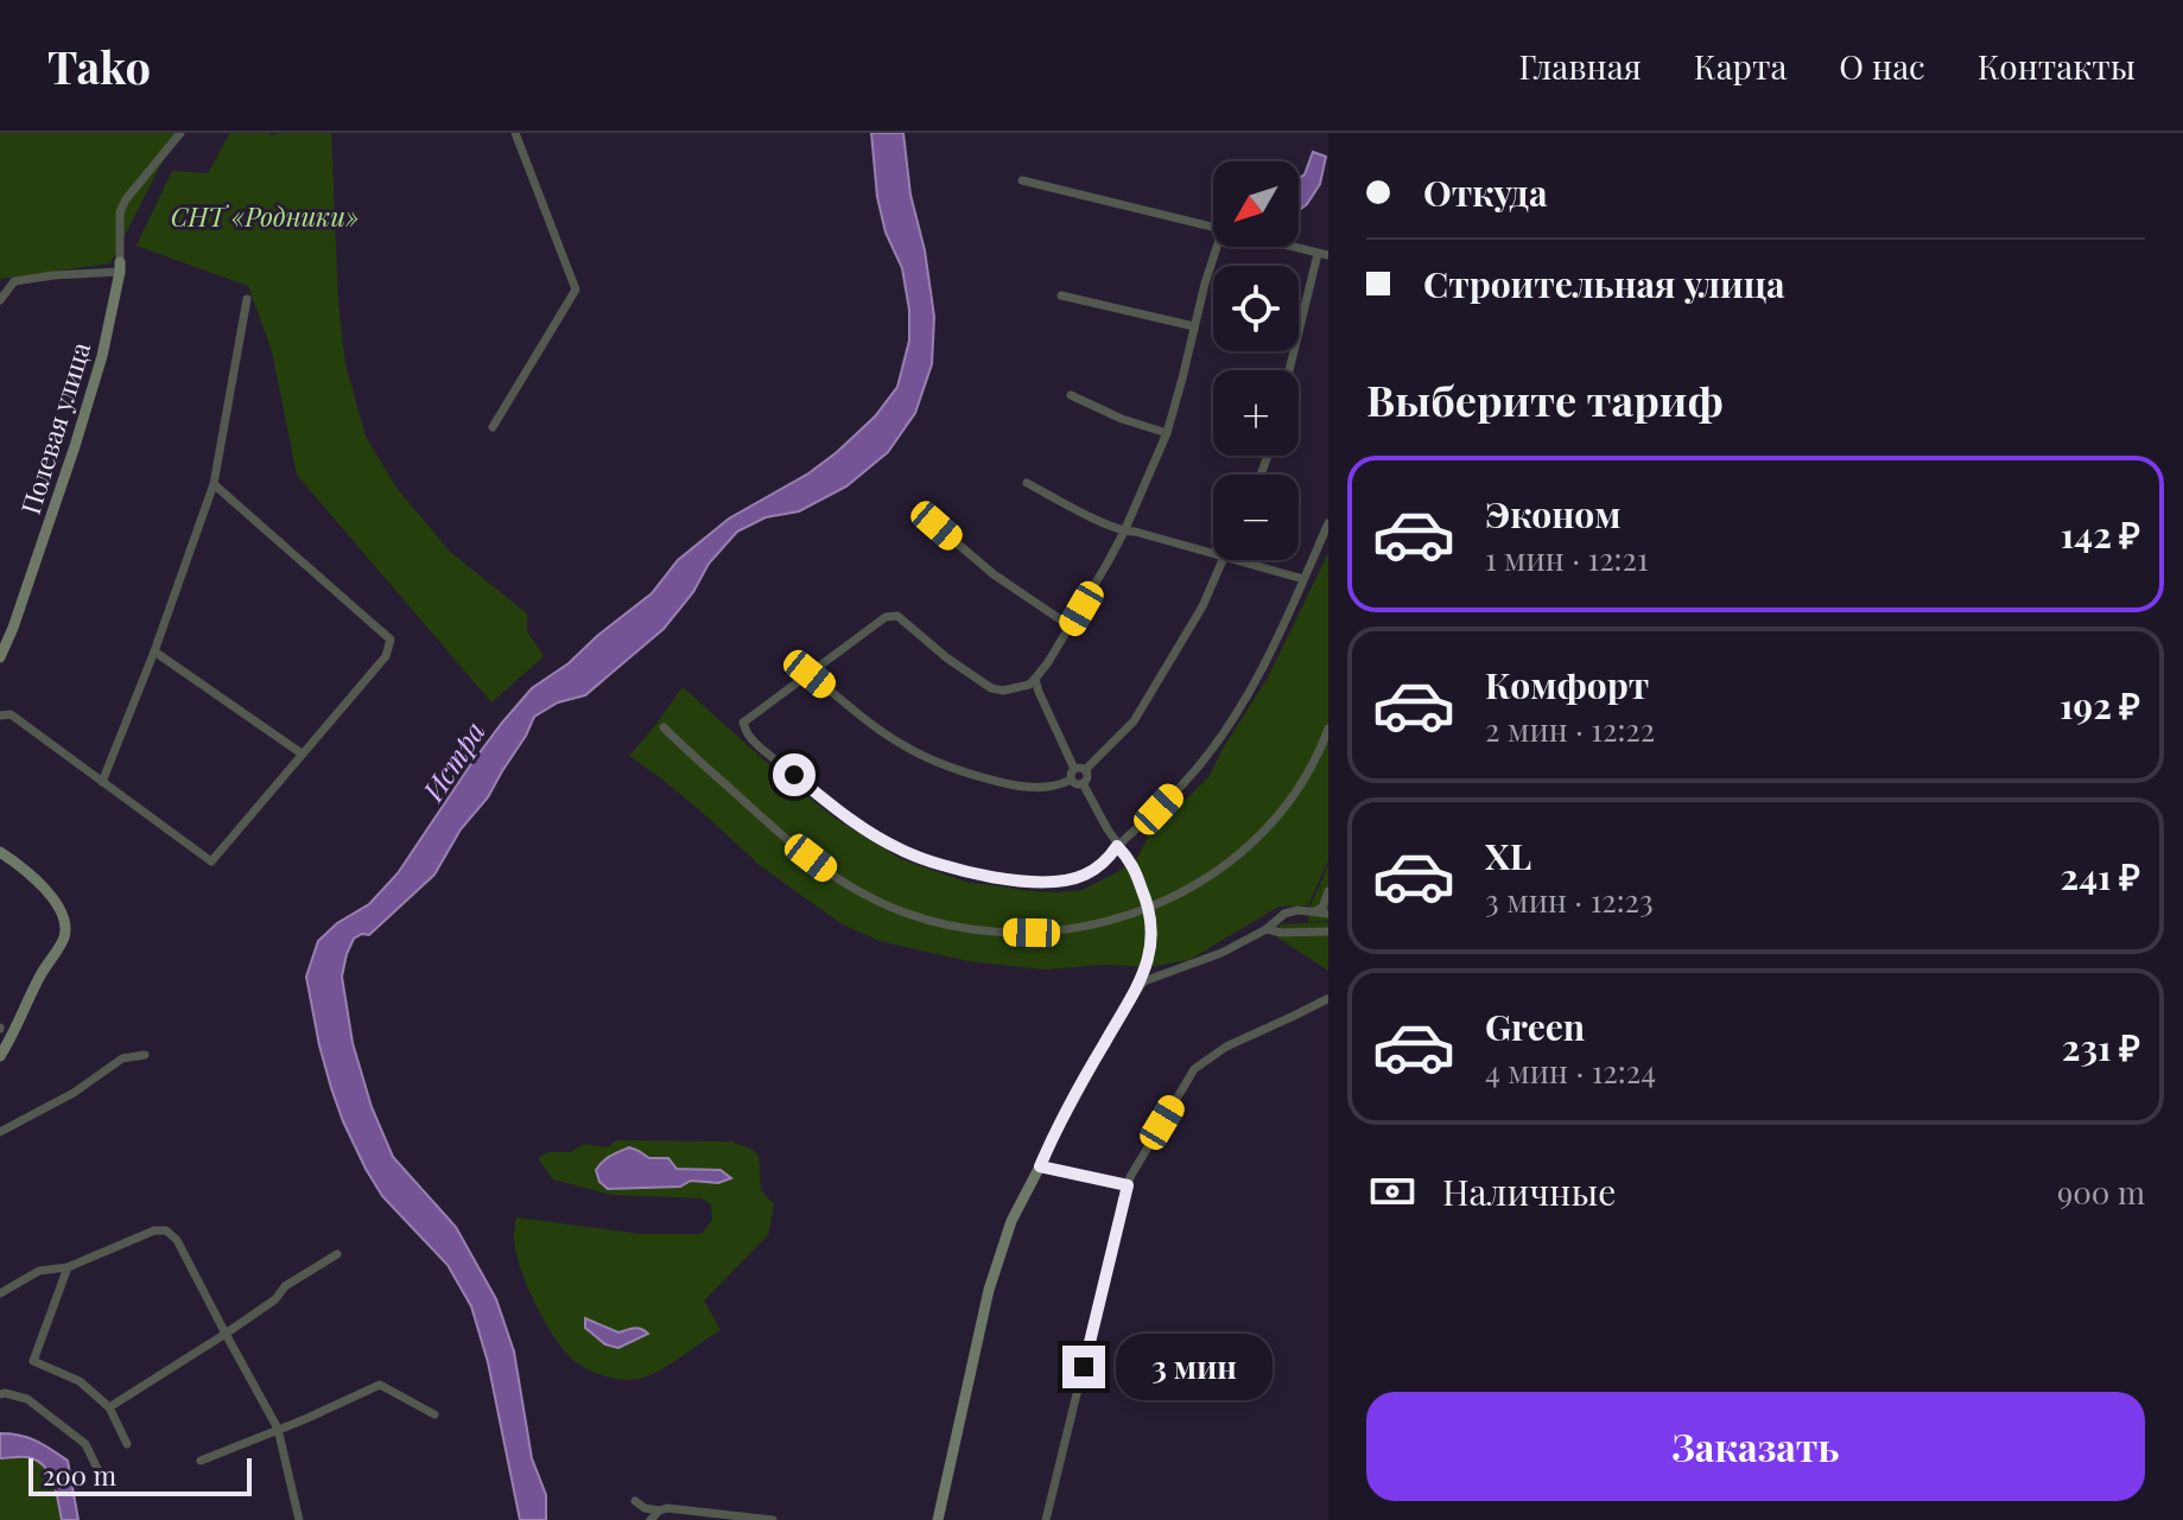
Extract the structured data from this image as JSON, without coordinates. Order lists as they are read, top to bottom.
{
  "streets": {
    "street": ["Полевая улица"]
  },
  "water": ["Истра"],
  "parks": ["СНТ «Родники»"],
  "scale_bar": "200 m",
  "north": "bottom left",
  "page": {
    "header": "Tako",
    "nav": [
      "Главная",
      "Карта",
      "О нас",
      "Контакты"
    ],
    "banner": ["Откуда", "Строительная улица"],
    "map_buttons": ["+", "−"],
    "heading": "Выберите тариф",
    "list": [
      {
        "name": "Эконом",
        "note": "1 мин · 12:21",
        "value": "142 ₽"
      },
      {
        "name": "Комфорт",
        "note": "2 мин · 12:22",
        "value": "192 ₽"
      },
      {
        "name": "XL",
        "note": "3 мин · 12:23",
        "value": "241 ₽"
      },
      {
        "name": "Green",
        "note": "4 мин · 12:24",
        "value": "231 ₽"
      }
    ],
    "pay": ["Наличные", "900 m"],
    "bubble": "3 мин",
    "buttons": "Заказать",
    "scale": "200 m"
  }
}
